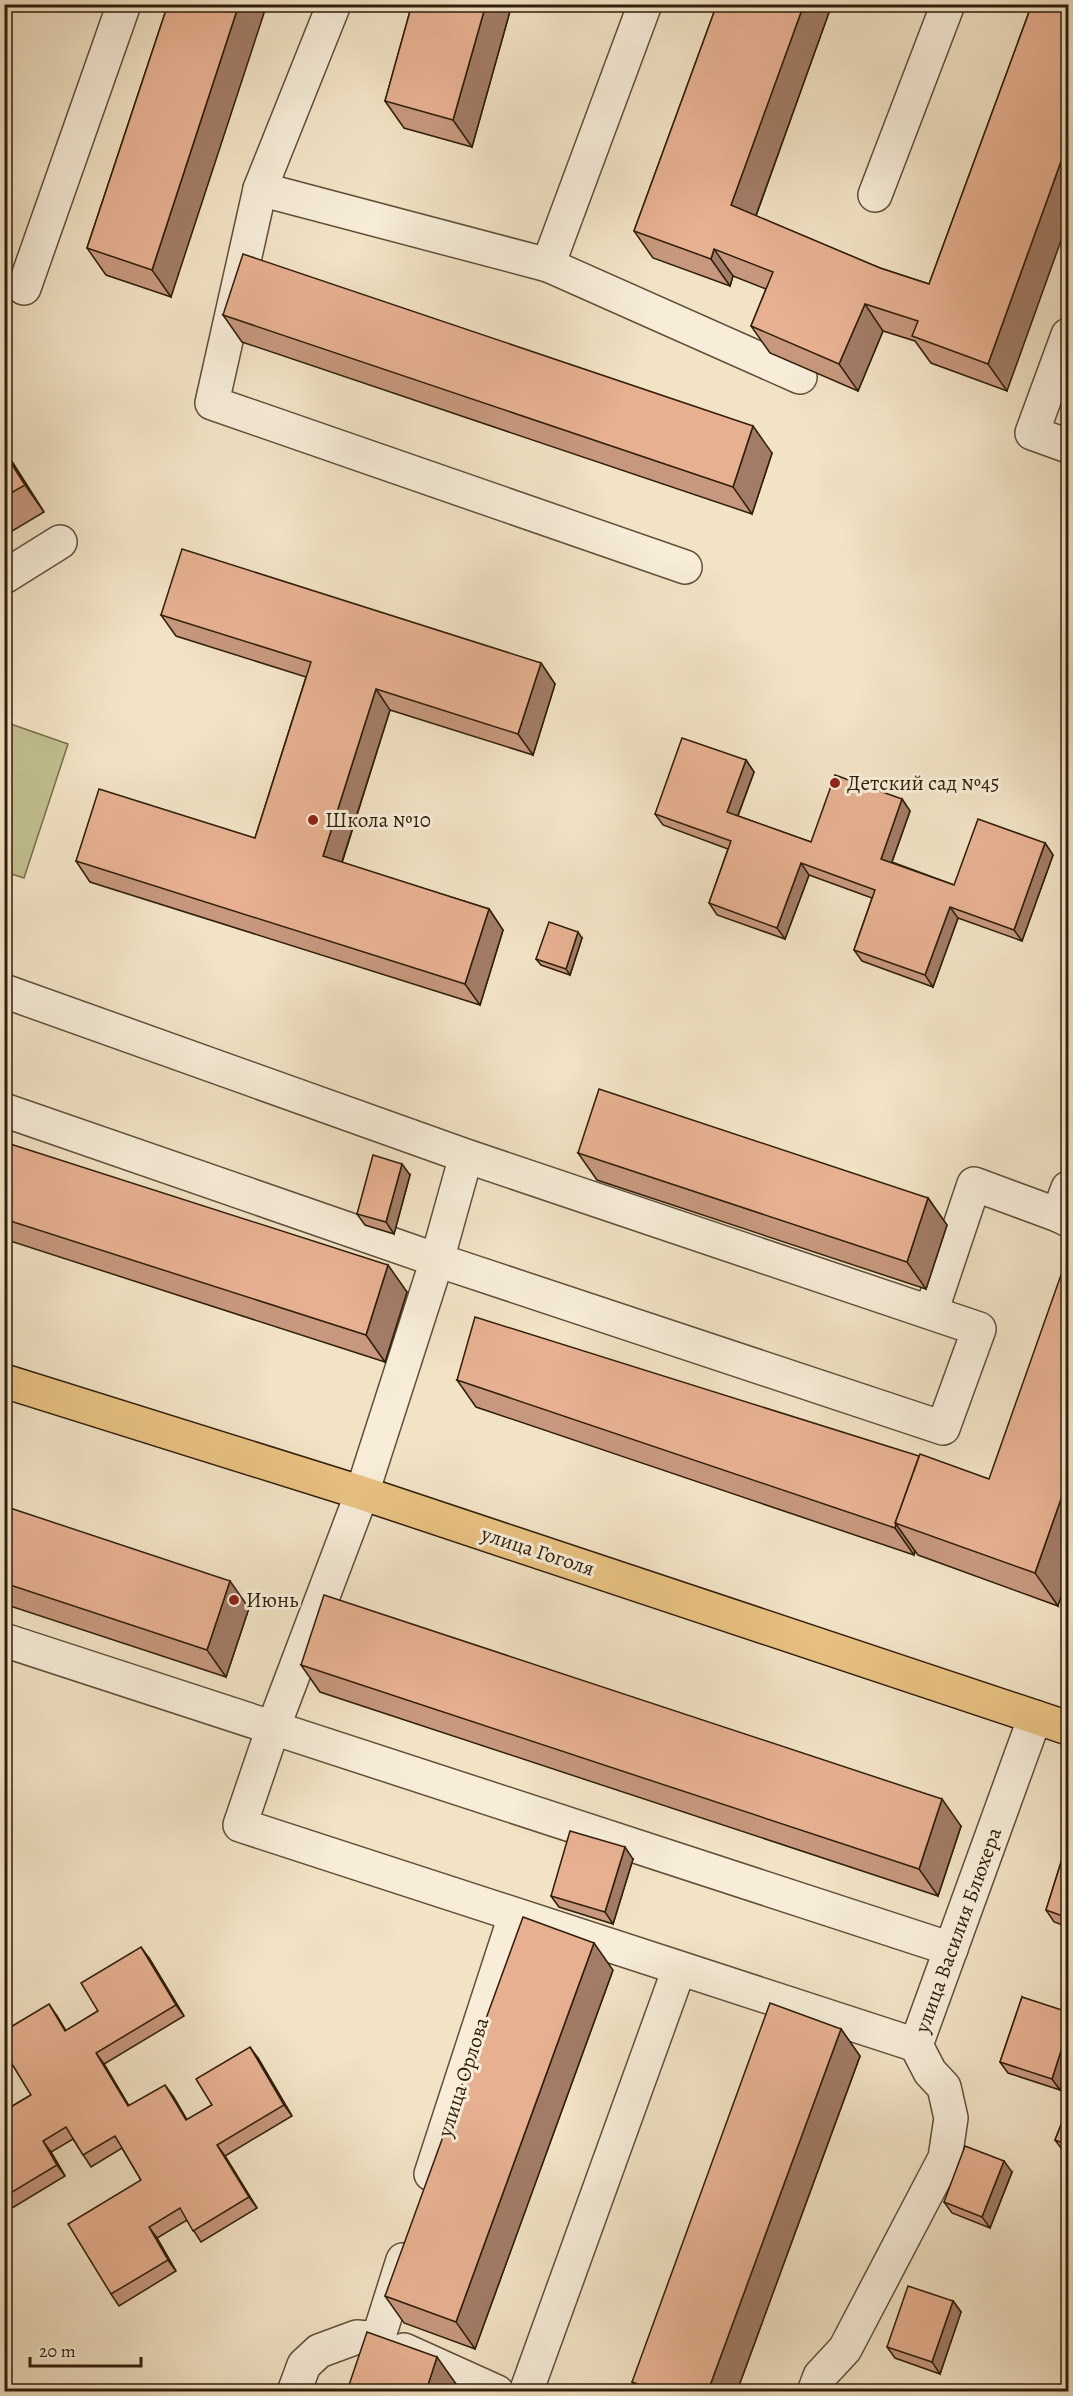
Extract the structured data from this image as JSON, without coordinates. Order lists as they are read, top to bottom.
{
  "streets": {
    "main road": ["улица Гоголя"],
    "street": ["улица Василия Блюхера", "улица Орлова"]
  },
  "crossings": [
    ["улица Гоголя", "улица Василия Блюхера"]
  ],
  "places": ["Детский сад №45", "Школа №10", "Июнь"],
  "scale_bar": "20 m"
}
